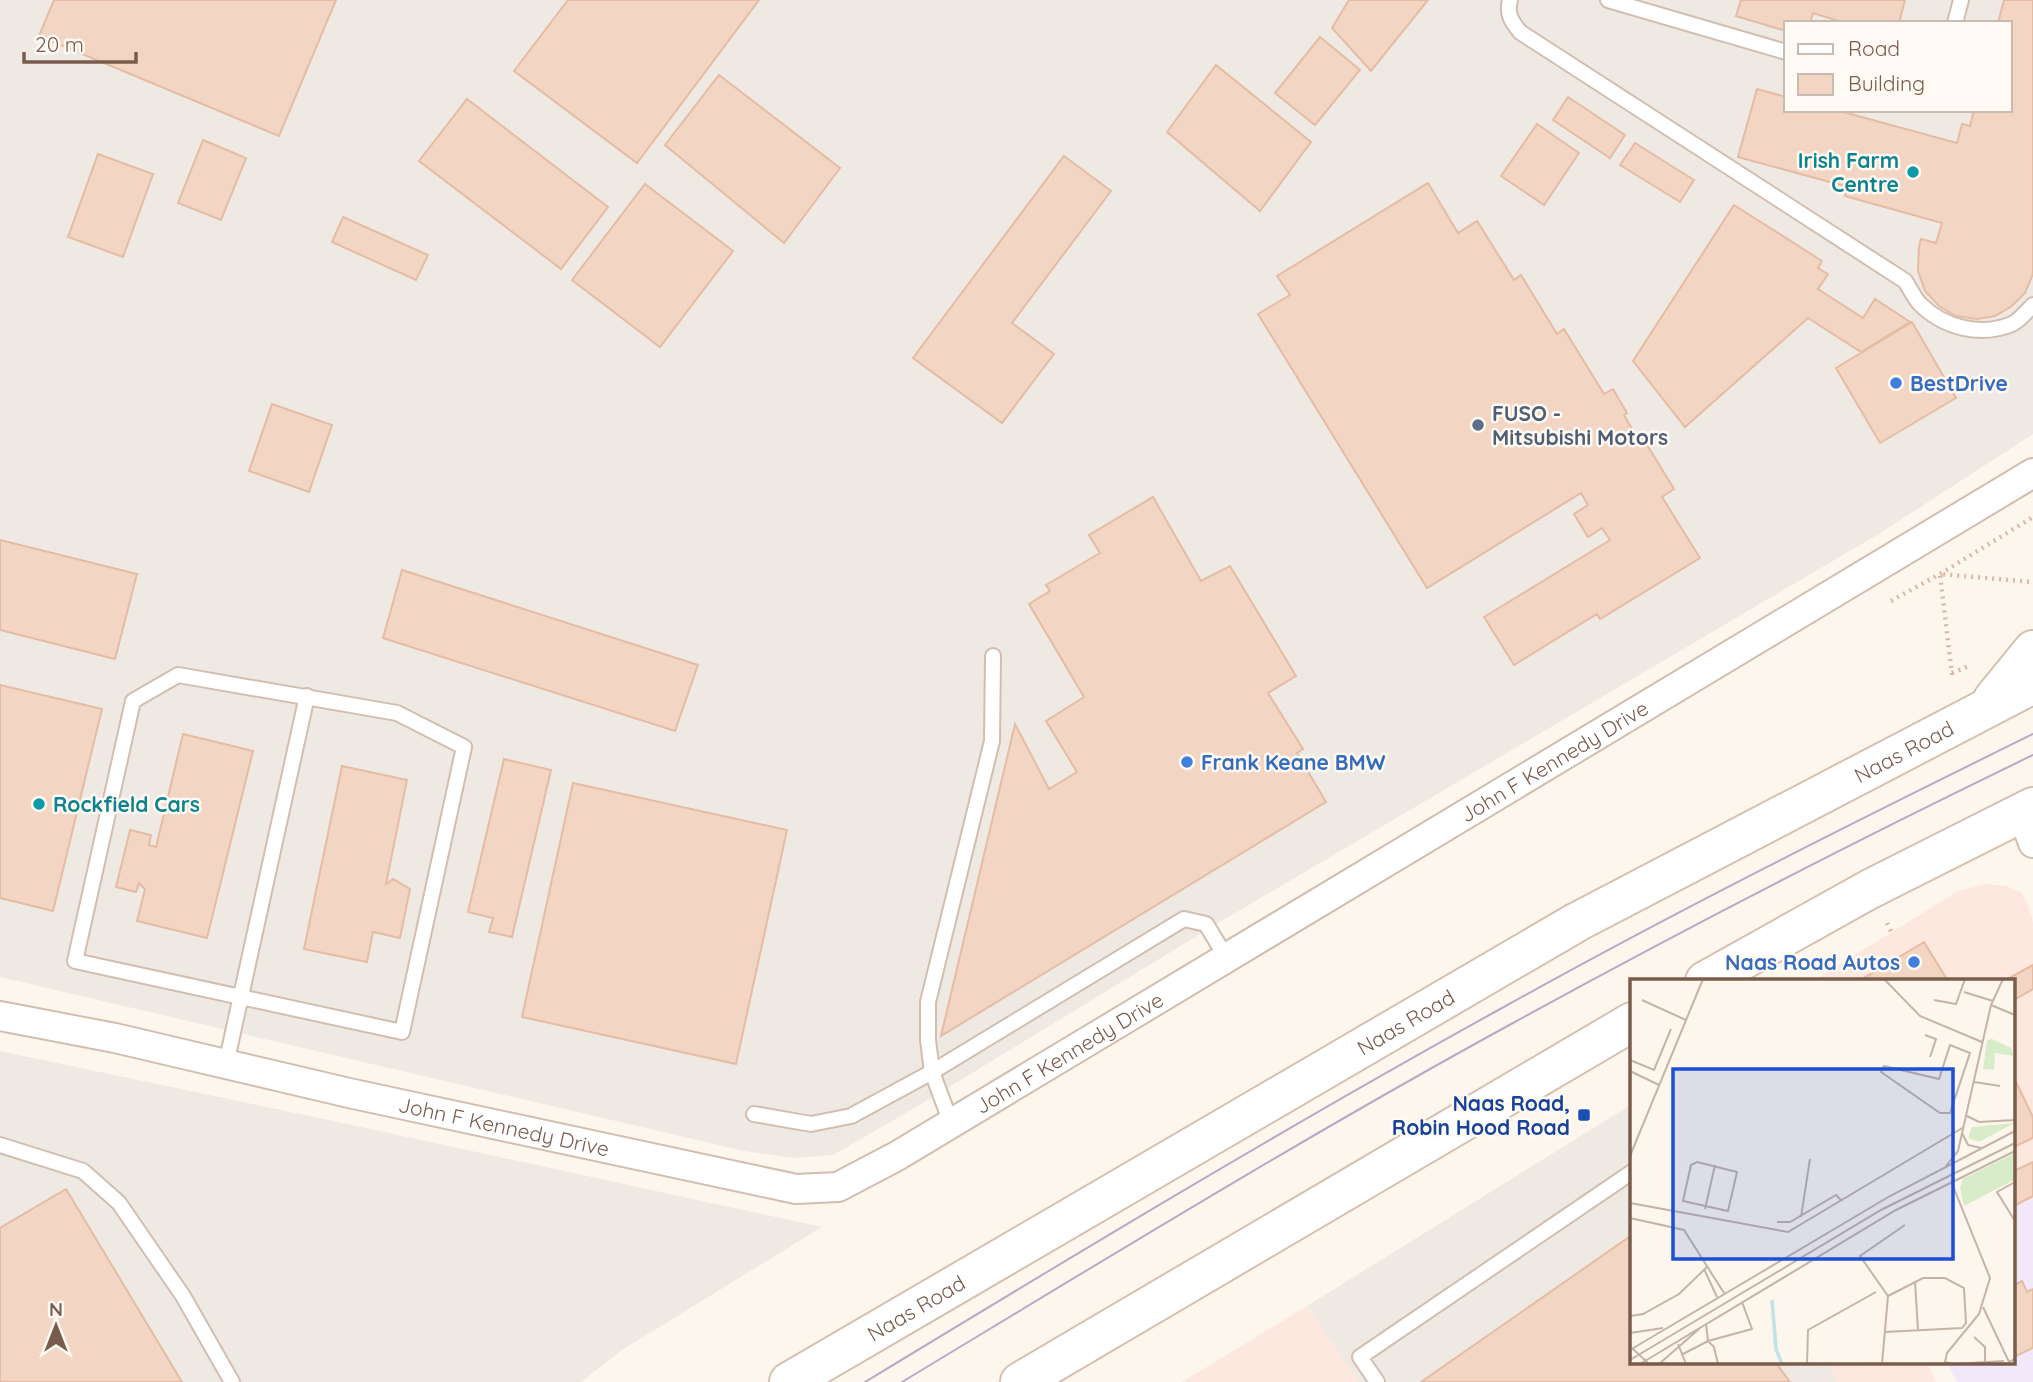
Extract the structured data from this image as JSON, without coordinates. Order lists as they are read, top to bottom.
{
  "streets": {
    "main road": ["Naas Road"],
    "street": ["John F Kennedy Drive"]
  },
  "places": {
    "other": [
      "Irish Farm Centre",
      "BestDrive",
      "FUSO - Mitsubishi Motors",
      "Frank Keane BMW",
      "Rockfield Cars",
      "Naas Road Autos"
    ],
    "transit": ["Naas Road, Robin Hood Road"]
  },
  "legend": ["Road", "Building"],
  "scale_bar": "20 m",
  "north": "top"
}
